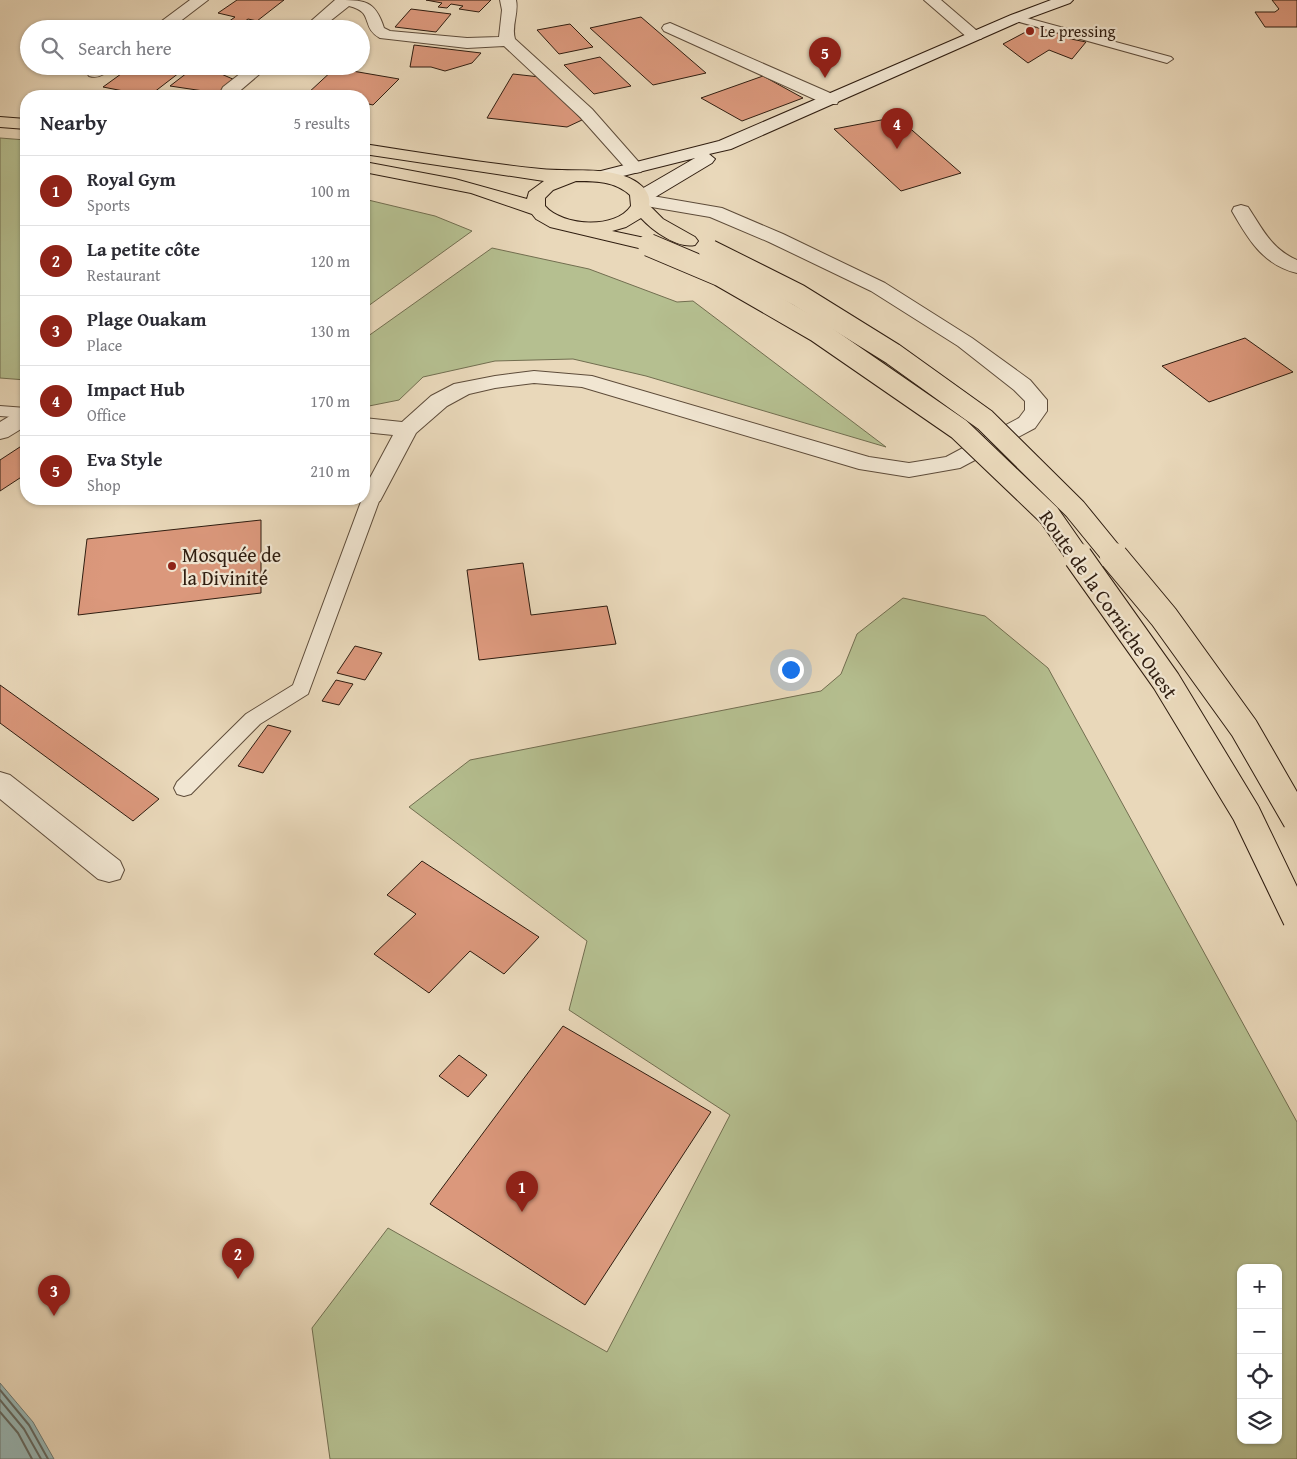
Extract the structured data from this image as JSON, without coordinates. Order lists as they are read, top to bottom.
{
  "streets": {
    "highway": ["Route de la Corniche Ouest"]
  },
  "places": ["Le pressing", "Mosquée de la Divinité"],
  "page": {
    "search": "Search here",
    "pins": [
      "5",
      "4",
      "1",
      "2",
      "3"
    ],
    "heading": ["Nearby", "5 results"],
    "list": [
      {
        "mark": "1",
        "name": "Royal Gym",
        "note": "Sports",
        "value": "100 m"
      },
      {
        "mark": "2",
        "name": "La petite côte",
        "note": "Restaurant",
        "value": "120 m"
      },
      {
        "mark": "3",
        "name": "Plage Ouakam",
        "note": "Place",
        "value": "130 m"
      },
      {
        "mark": "4",
        "name": "Impact Hub",
        "note": "Office",
        "value": "170 m"
      },
      {
        "mark": "5",
        "name": "Eva Style",
        "note": "Shop",
        "value": "210 m"
      }
    ],
    "map_buttons": ["+", "−"]
  }
}
